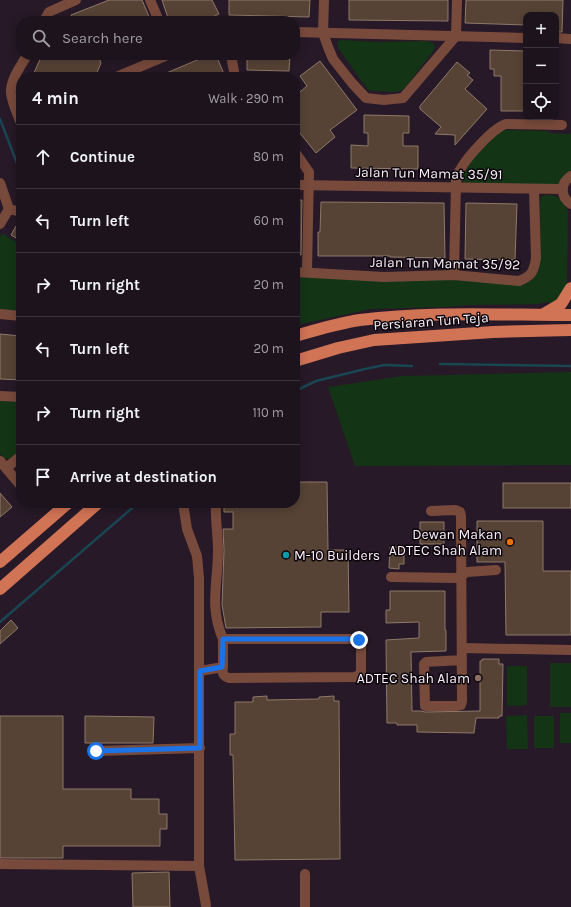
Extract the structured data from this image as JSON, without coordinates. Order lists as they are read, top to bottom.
{
  "streets": {
    "main road": ["Persiaran Tun Teja"],
    "street": ["Jalan Tun Mamat 35/91", "Jalan Tun Mamat 35/92"]
  },
  "crossings": [
    ["Jalan Tun Mamat 35/91", "Jalan Tun Mamat 35/92"]
  ],
  "places": ["Dewan Makan ADTEC Shah Alam", "M-10 Builders", "ADTEC Shah Alam"],
  "page": {
    "map_buttons": ["+", "−"],
    "search": "Search here",
    "heading": ["4 min", "Walk · 290 m"],
    "list": [
      ["Continue", "80 m"],
      ["Turn left", "60 m"],
      ["Turn right", "20 m"],
      ["Turn left", "20 m"],
      ["Turn right", "110 m"],
      "Arrive at destination"
    ]
  }
}
